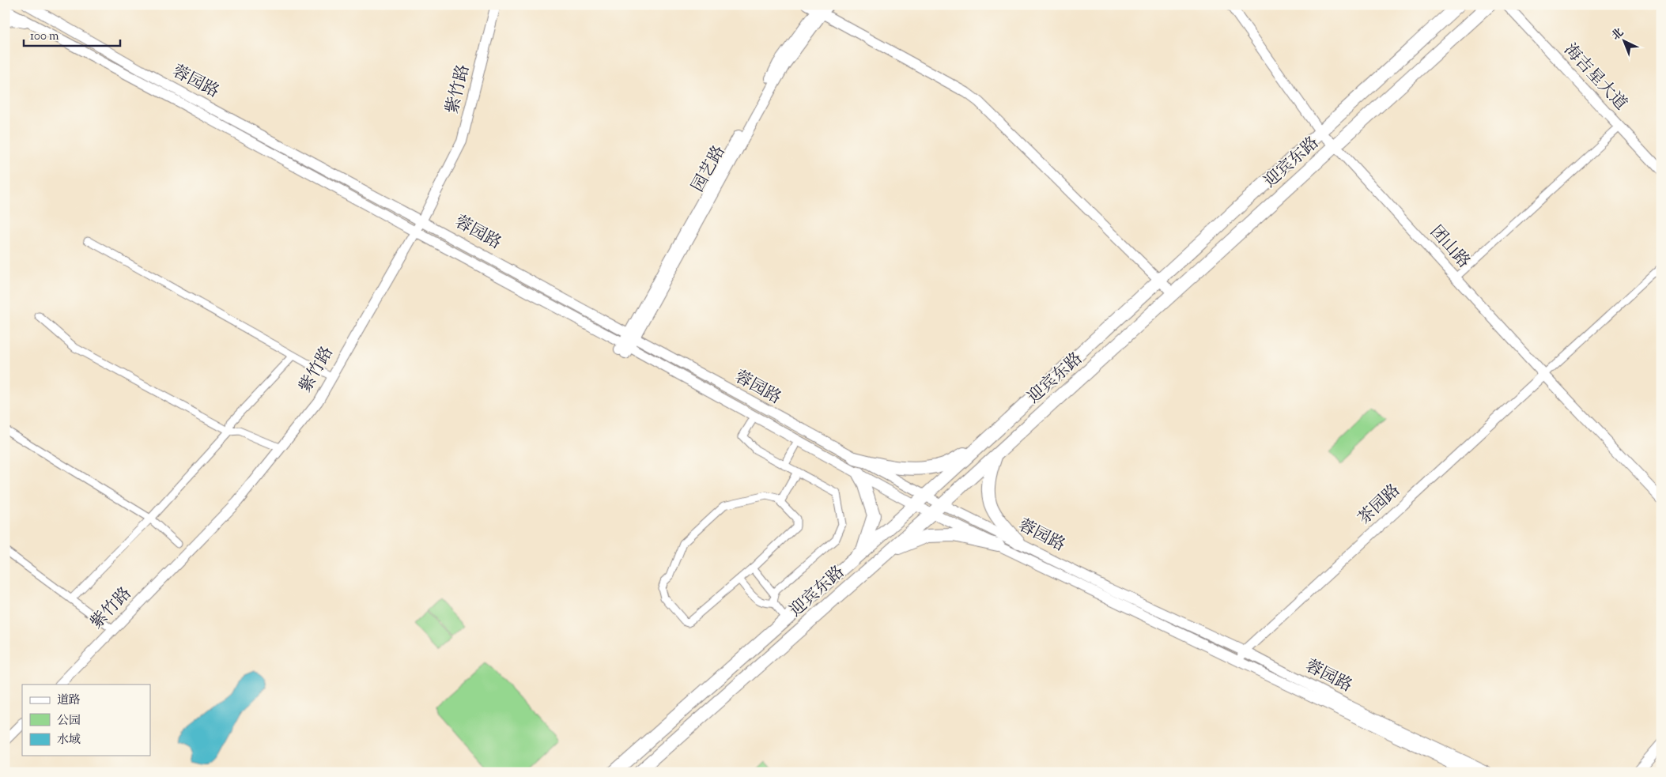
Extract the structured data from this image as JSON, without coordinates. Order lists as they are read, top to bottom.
{
  "streets": {
    "highway": ["迎宾东路"],
    "street": [
      "海吉星大道",
      "蓉园路",
      "紫竹路",
      "园艺路",
      "团山路",
      "茶园路"
    ]
  },
  "crossings": [
    ["蓉园路", "紫竹路"],
    ["蓉园路", "迎宾东路"],
    ["蓉园路", "园艺路"],
    ["蓉园路", "茶园路"],
    ["迎宾东路", "团山路"],
    ["团山路", "茶园路"]
  ],
  "legend": ["道路", "公园", "水域"],
  "scale_bar": "100 m",
  "north": "top left"
}
